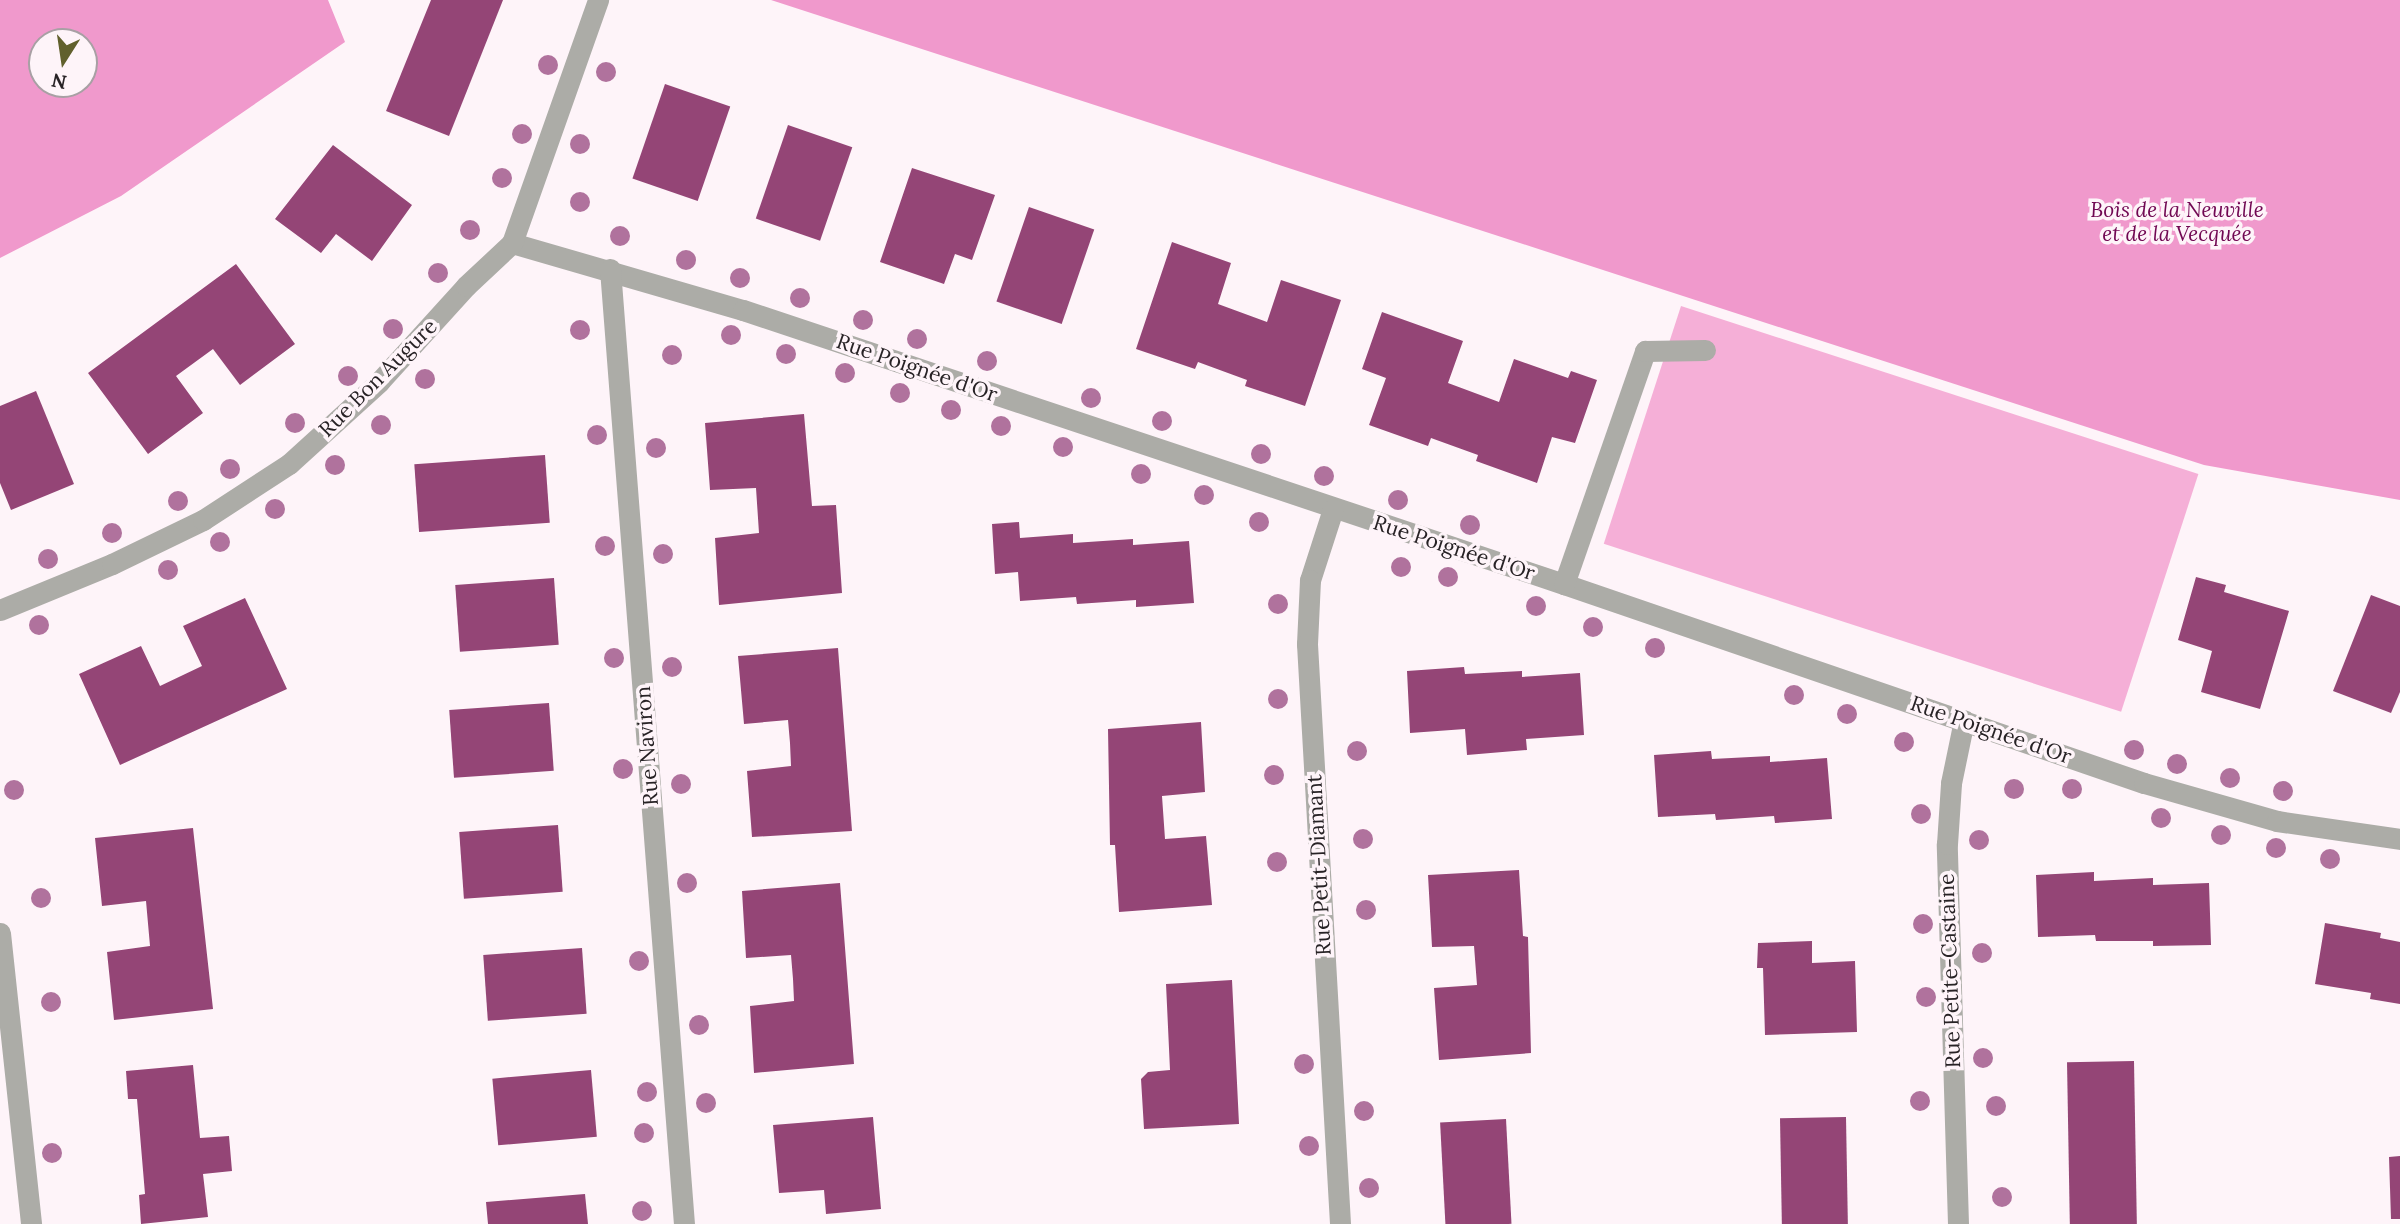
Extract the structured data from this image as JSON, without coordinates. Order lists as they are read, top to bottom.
{
  "streets": {
    "street": [
      "Rue Poignée d'Or",
      "Rue Bon Augure",
      "Rue Naviron",
      "Rue Petit-Diamant",
      "Rue Petite-Castaine"
    ]
  },
  "crossings": [
    ["Rue Poignée d'Or", "Rue Bon Augure"],
    ["Rue Poignée d'Or", "Rue Naviron"],
    ["Rue Poignée d'Or", "Rue Petit-Diamant"],
    ["Rue Poignée d'Or", "Rue Petite-Castaine"]
  ],
  "parks": ["Bois de la Neuville et de la Vecquée"],
  "north": "bottom"
}
